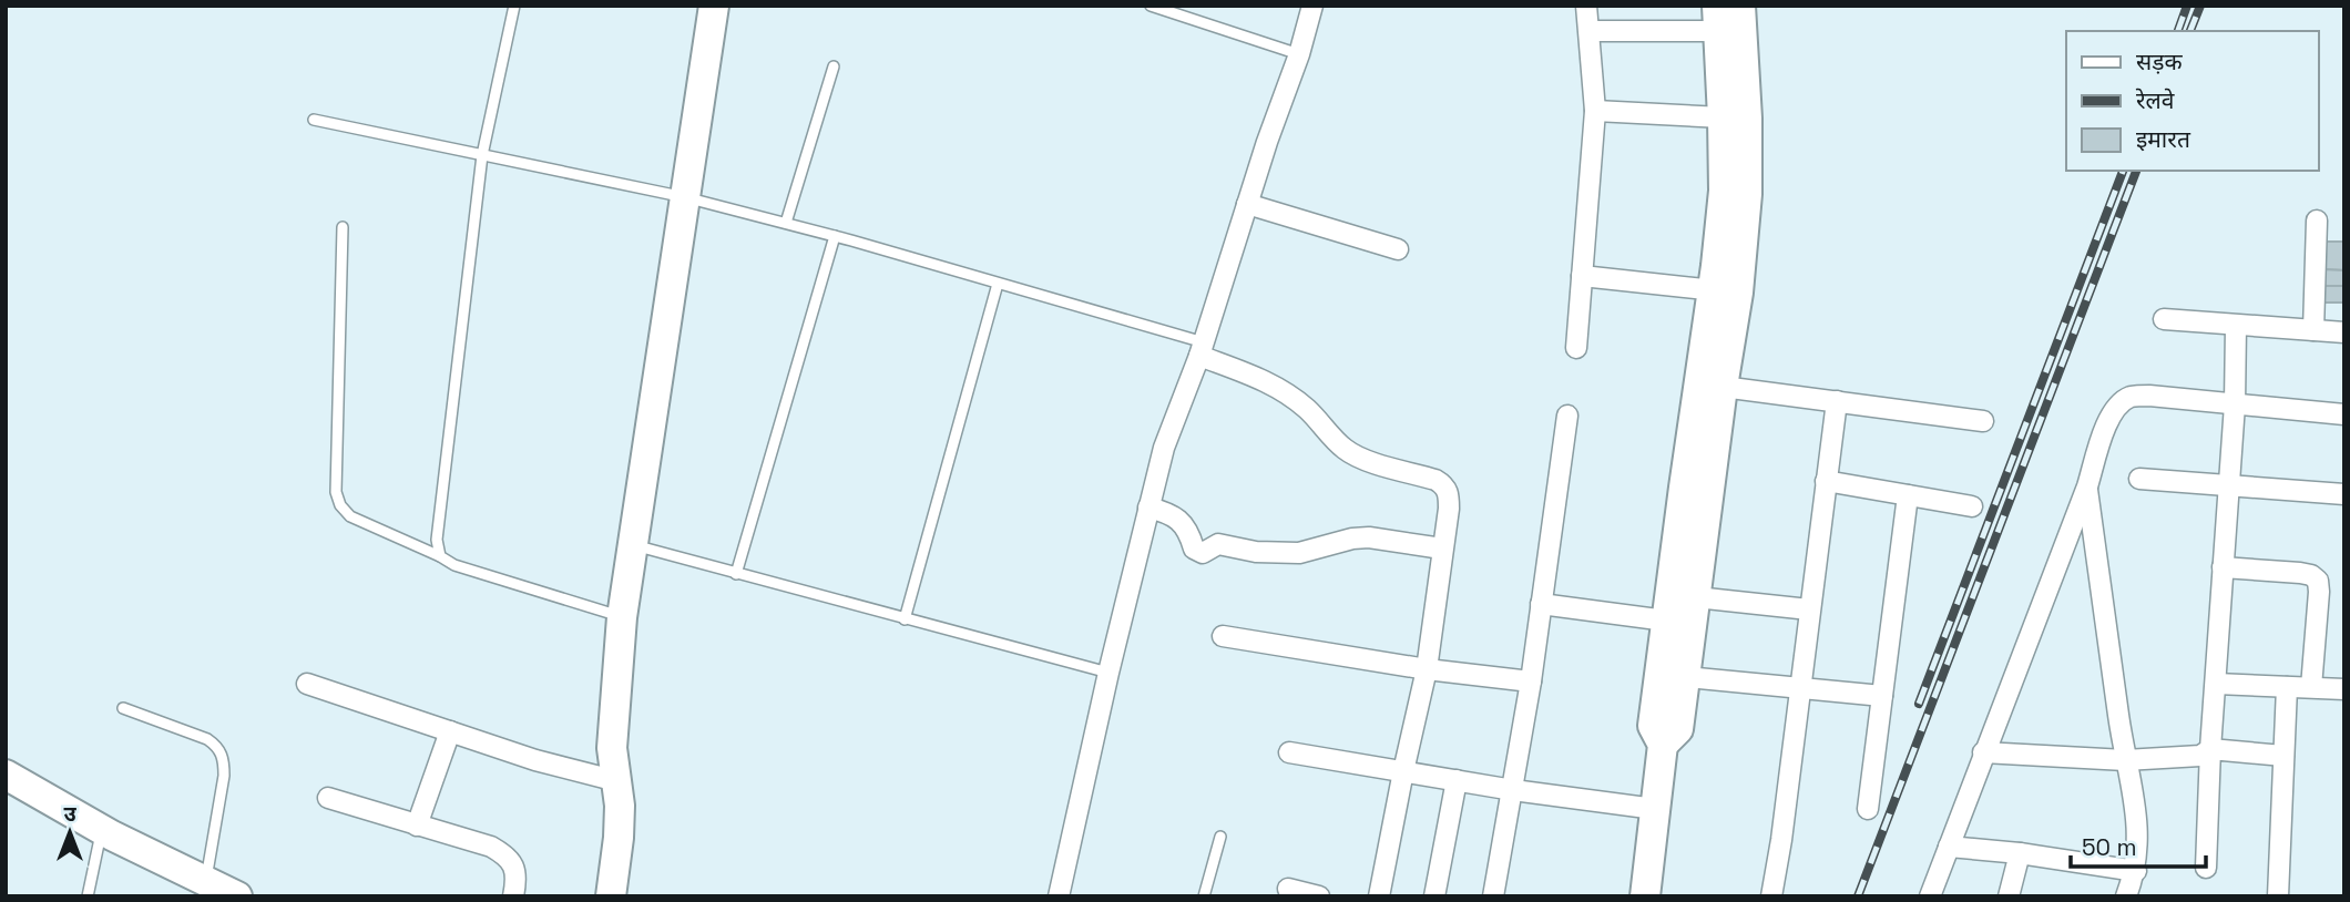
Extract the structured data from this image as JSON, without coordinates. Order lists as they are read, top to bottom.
{
  "legend": ["सड़क", "रेलवे", "इमारत"],
  "scale_bar": "50 m",
  "north": "top"
}
